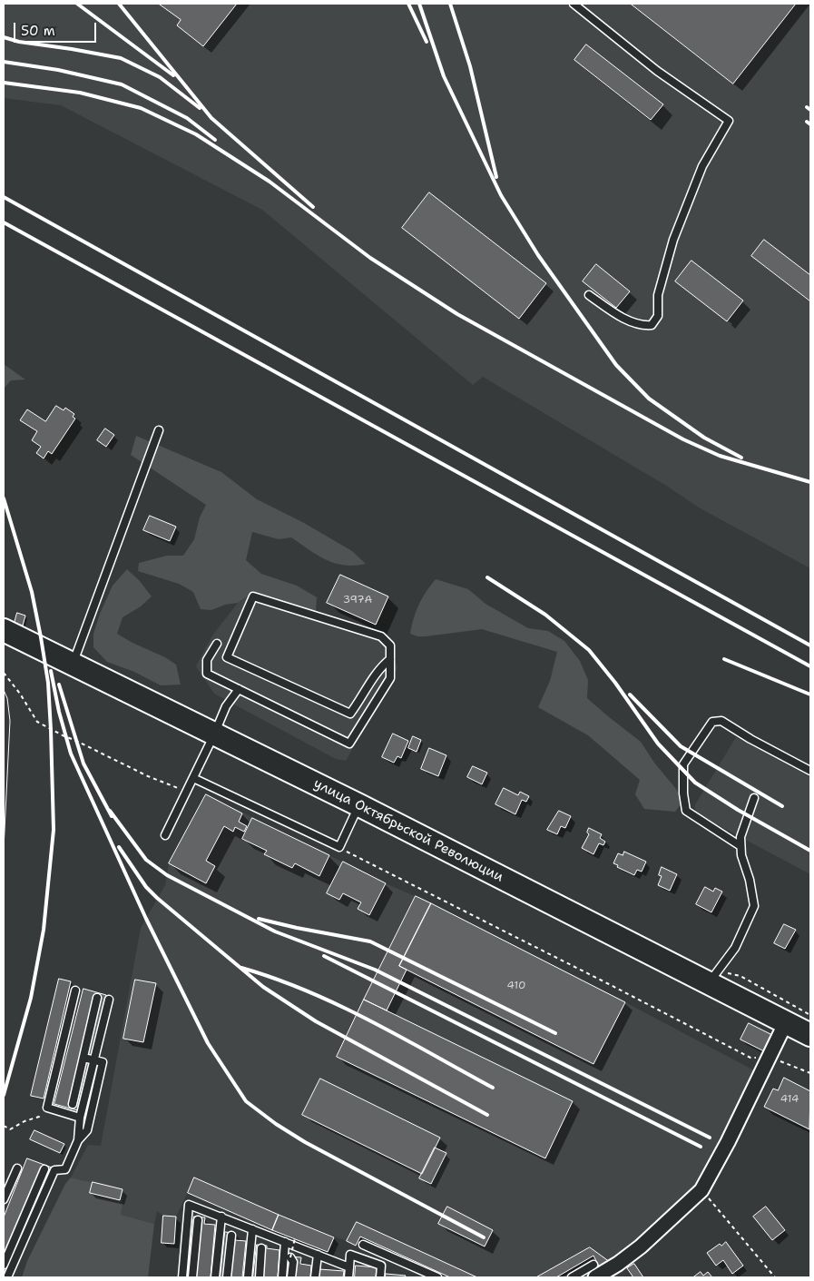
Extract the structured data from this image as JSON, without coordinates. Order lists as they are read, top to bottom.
{
  "streets": {
    "main road": ["улица Октябрьской Революции"]
  },
  "house_numbers": ["397А", "410", "414"],
  "scale_bar": "50 m"
}
